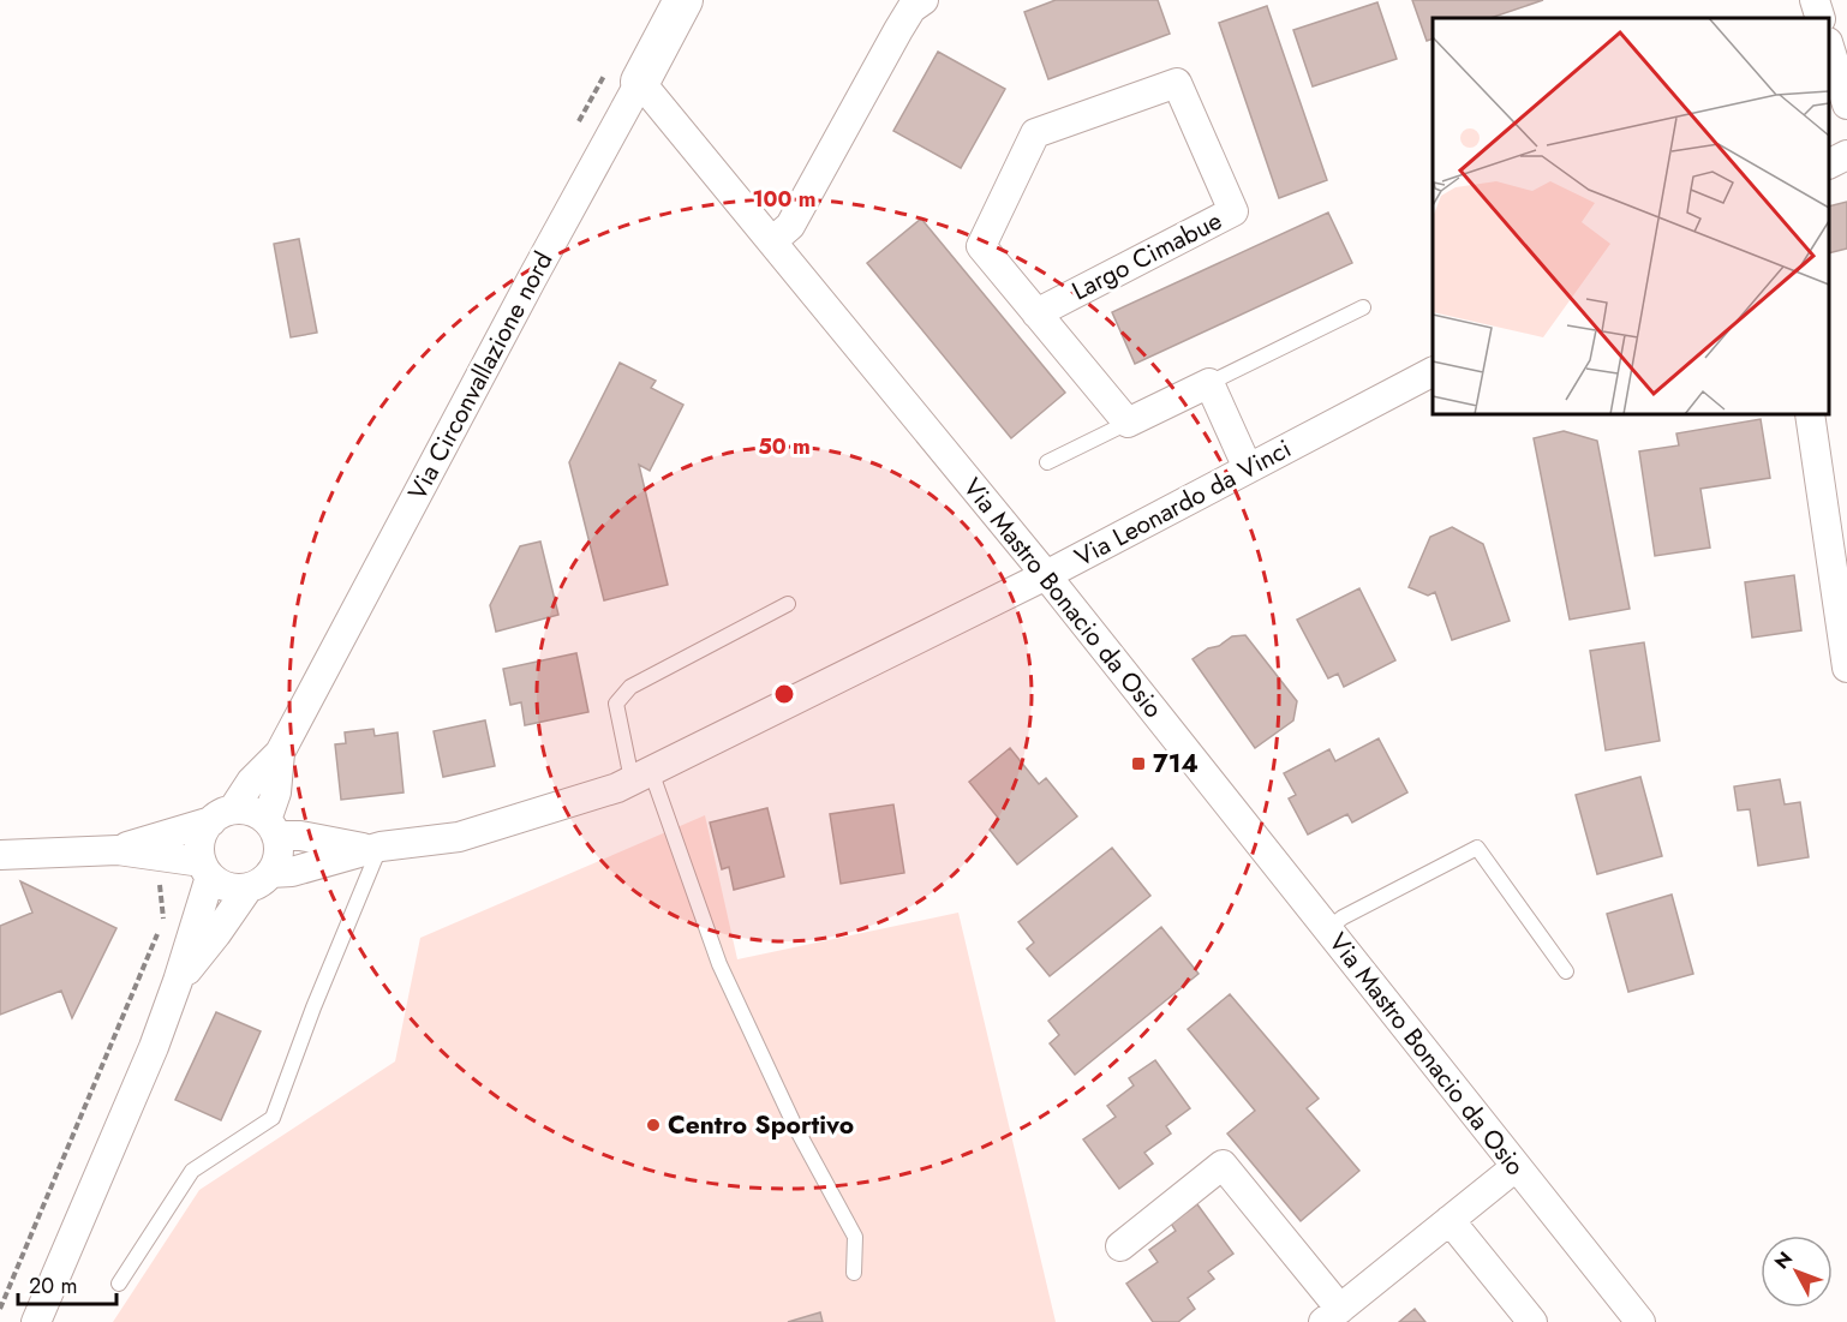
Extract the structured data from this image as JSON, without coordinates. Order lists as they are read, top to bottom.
{
  "streets": {
    "street": [
      "Largo Cimabue",
      "Via Circonvallazione nord",
      "Via Leonardo da Vinci",
      "Via Mastro Bonacio da Osio"
    ]
  },
  "crossings": [
    ["Via Circonvallazione nord", "Via Leonardo da Vinci"],
    ["Via Circonvallazione nord", "Via Mastro Bonacio da Osio"],
    ["Via Leonardo da Vinci", "Via Mastro Bonacio da Osio"]
  ],
  "places": {
    "transit": ["714"],
    "other": ["Centro Sportivo"]
  },
  "scale_bar": "20 m",
  "north": "top left",
  "rings": ["100 m", "50 m"]
}
